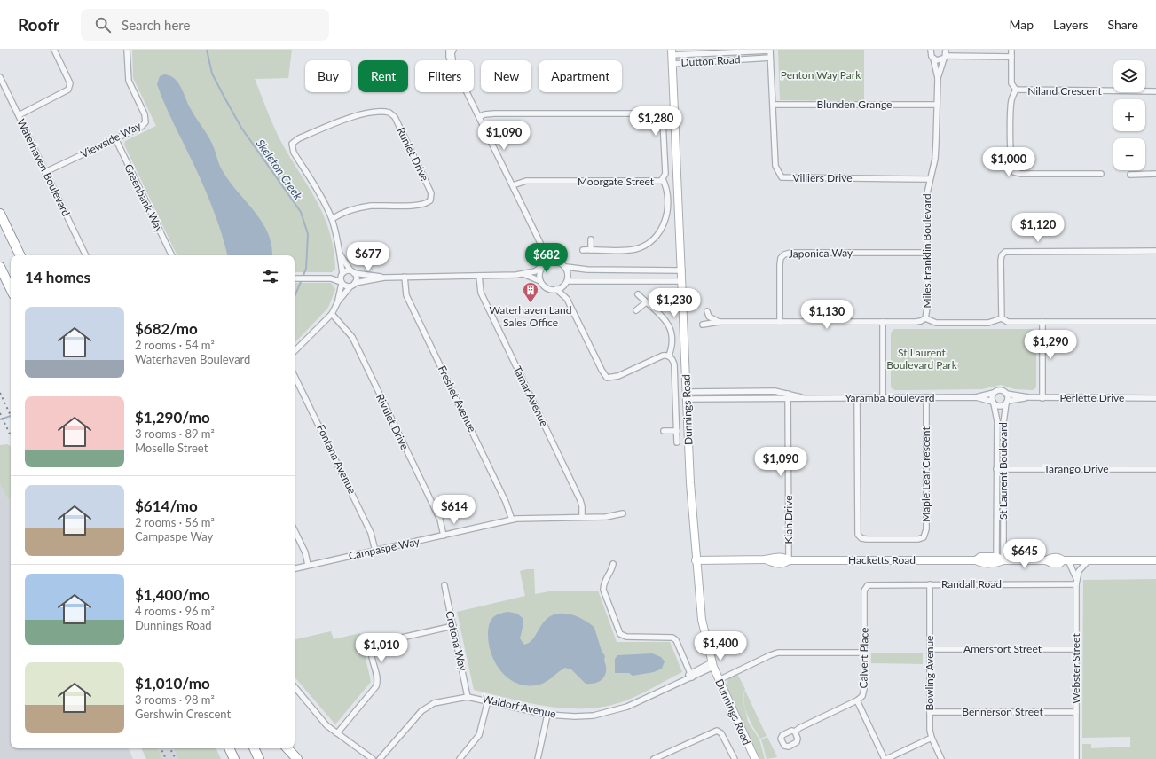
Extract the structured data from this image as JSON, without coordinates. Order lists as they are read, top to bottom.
{
  "streets": {
    "street": [
      "Dutton Road",
      "Niland Crescent",
      "Blunden Grange",
      "Viewside Way",
      "Runlet Drive",
      "Waterhaven Boulevard",
      "Villiers Drive",
      "Moorgate Street",
      "Greenbank Way",
      "Miles Franklin Boulevard",
      "Japonica Way",
      "Tamar Avenue",
      "Yaramba Boulevard",
      "Perlette Drive",
      "Freshet Avenue",
      "Dunnings Road",
      "Rivulet Drive",
      "Fontana Avenue",
      "Tarango Drive",
      "St Laurent Boulevard",
      "Maple Leaf Crescent",
      "Kiah Drive",
      "Campaspe Way",
      "Hacketts Road",
      "Randall Road",
      "Crotona Way",
      "Amersfort Street",
      "Calvert Place",
      "Webster Street",
      "Bowling Avenue",
      "Waldorf Avenue",
      "Bennerson Street"
    ]
  },
  "crossings": [
    ["Dutton Road", "Villiers Drive"],
    ["Dutton Road", "Dunnings Road"],
    ["Blunden Grange", "Villiers Drive"],
    ["Blunden Grange", "Miles Franklin Boulevard"],
    ["Viewside Way", "Waterhaven Boulevard"],
    ["Viewside Way", "Greenbank Way"],
    ["Villiers Drive", "Miles Franklin Boulevard"],
    ["Miles Franklin Boulevard", "Japonica Way"],
    ["Tamar Avenue", "Campaspe Way"],
    ["Yaramba Boulevard", "Perlette Drive"],
    ["Yaramba Boulevard", "Dunnings Road"],
    ["Yaramba Boulevard", "St Laurent Boulevard"],
    ["Yaramba Boulevard", "Maple Leaf Crescent"],
    ["Yaramba Boulevard", "Kiah Drive"],
    ["Perlette Drive", "St Laurent Boulevard"],
    ["Freshet Avenue", "Campaspe Way"],
    ["Dunnings Road", "Hacketts Road"],
    ["Dunnings Road", "Waldorf Avenue"],
    ["Rivulet Drive", "Campaspe Way"],
    ["Fontana Avenue", "Campaspe Way"],
    ["Tarango Drive", "St Laurent Boulevard"],
    ["St Laurent Boulevard", "Hacketts Road"],
    ["Kiah Drive", "Hacketts Road"],
    ["Hacketts Road", "Webster Street"],
    ["Randall Road", "Calvert Place"],
    ["Randall Road", "Webster Street"],
    ["Randall Road", "Bowling Avenue"],
    ["Crotona Way", "Waldorf Avenue"],
    ["Amersfort Street", "Webster Street"],
    ["Amersfort Street", "Bowling Avenue"],
    ["Webster Street", "Bennerson Street"],
    ["Bowling Avenue", "Bennerson Street"]
  ],
  "water": ["Skeleton Creek"],
  "parks": ["Penton Way Park", "St Laurent Boulevard Park"],
  "places": {
    "building": ["Waterhaven Land Sales Office"]
  },
  "page": {
    "header": "Roofr",
    "search": "Search here",
    "nav": ["Map", "Layers", "Share"],
    "map_buttons": ["+", "−"],
    "chip": [
      "Buy",
      "Rent",
      "Filters",
      "New",
      "Apartment"
    ],
    "price": [
      "$1,280",
      "$1,090",
      "$1,000",
      "$1,120",
      "$677",
      "$682",
      "$1,230",
      "$1,130",
      "$1,290",
      "$1,090",
      "$614",
      "$645",
      "$1,400",
      "$1,010"
    ],
    "heading": "14 homes",
    "list": [
      {
        "name": "$682/mo",
        "note": "2 rooms · 54 m² · Waterhaven Boulevard"
      },
      {
        "name": "$1,290/mo",
        "note": "3 rooms · 89 m² · Moselle Street"
      },
      {
        "name": "$614/mo",
        "note": "2 rooms · 56 m² · Campaspe Way"
      },
      {
        "name": "$1,400/mo",
        "note": "4 rooms · 96 m² · Dunnings Road"
      },
      {
        "name": "$1,010/mo",
        "note": "3 rooms · 98 m² · Gershwin Crescent"
      }
    ]
  }
}
